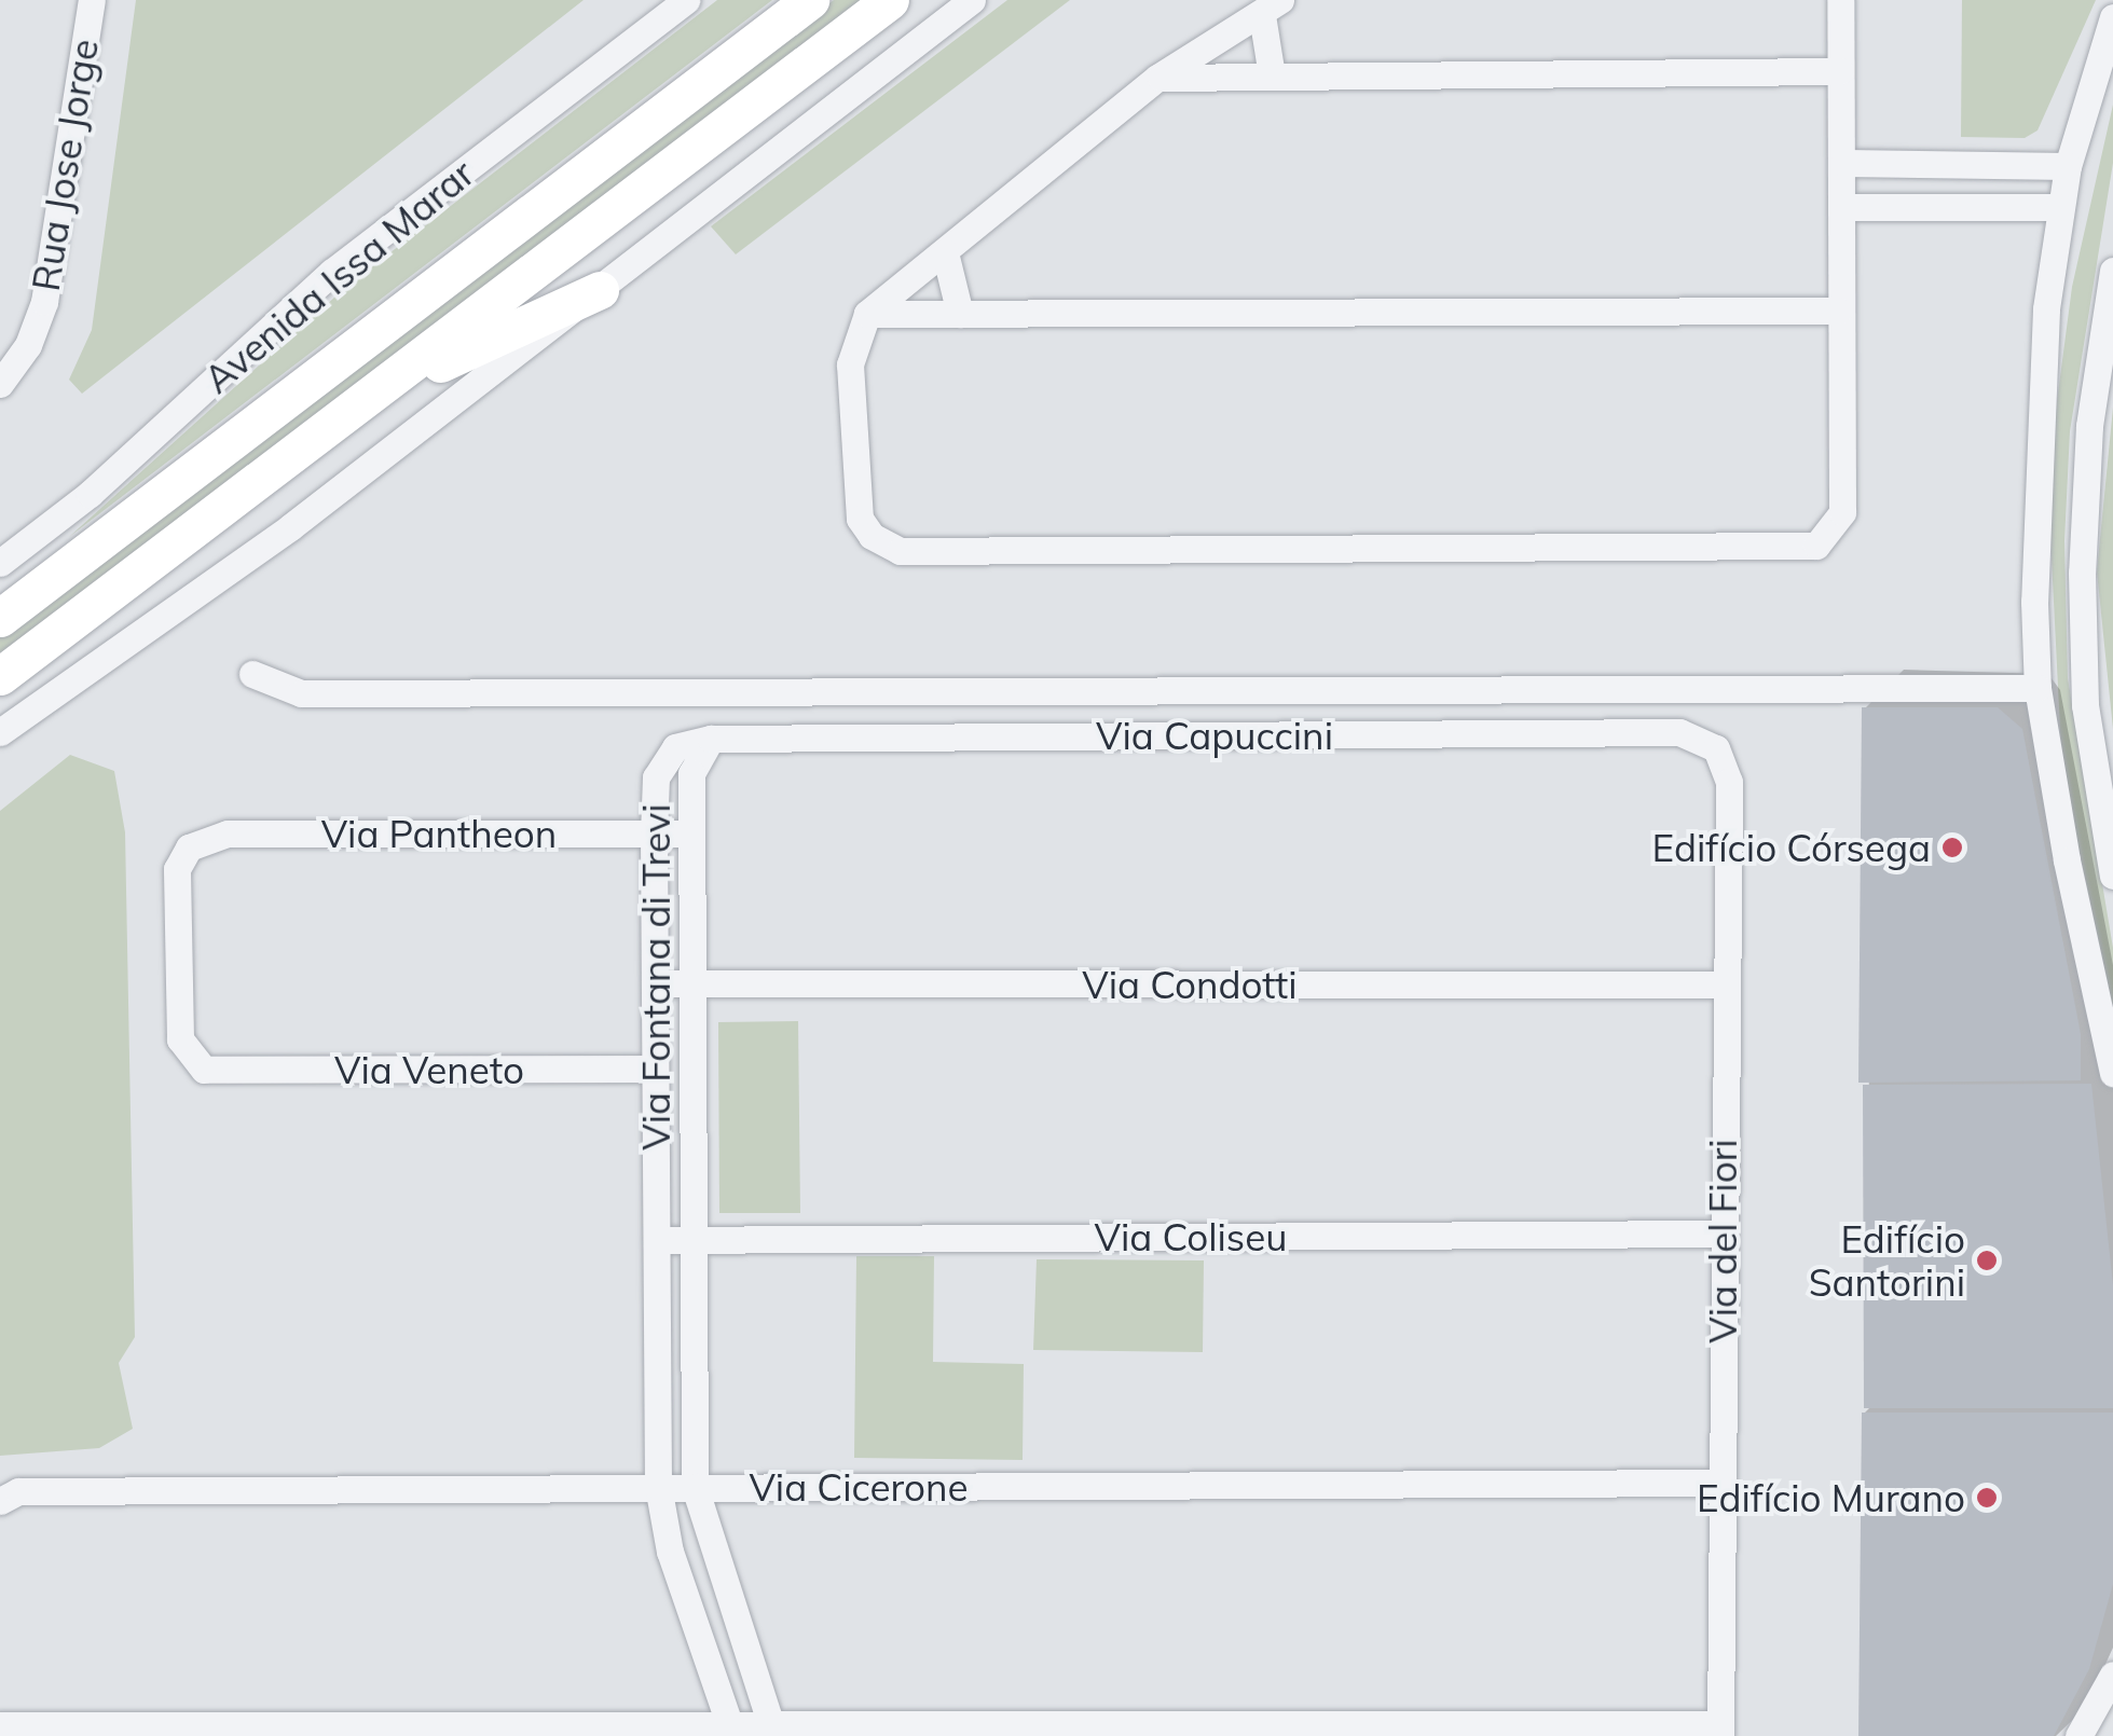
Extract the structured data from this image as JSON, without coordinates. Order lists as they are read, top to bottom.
{
  "streets": {
    "street": [
      "Rua Jose Jorge",
      "Avenida Issa Marar",
      "Via Capuccini",
      "Via Pantheon",
      "Via Fontana di Trevi",
      "Via Condotti",
      "Via Veneto",
      "Via Coliseu",
      "Via del Fiori",
      "Via Cicerone"
    ]
  },
  "crossings": [
    ["Via Capuccini", "Via Fontana di Trevi"],
    ["Via Capuccini", "Via del Fiori"],
    ["Via Pantheon", "Via Fontana di Trevi"],
    ["Via Pantheon", "Via Veneto"],
    ["Via Fontana di Trevi", "Via Condotti"],
    ["Via Fontana di Trevi", "Via Veneto"],
    ["Via Fontana di Trevi", "Via Coliseu"],
    ["Via Fontana di Trevi", "Via Cicerone"],
    ["Via Condotti", "Via del Fiori"],
    ["Via Coliseu", "Via del Fiori"],
    ["Via del Fiori", "Via Cicerone"]
  ],
  "places": ["Edifício Córsega", "Edifício Santorini", "Edifício Murano"]
}
